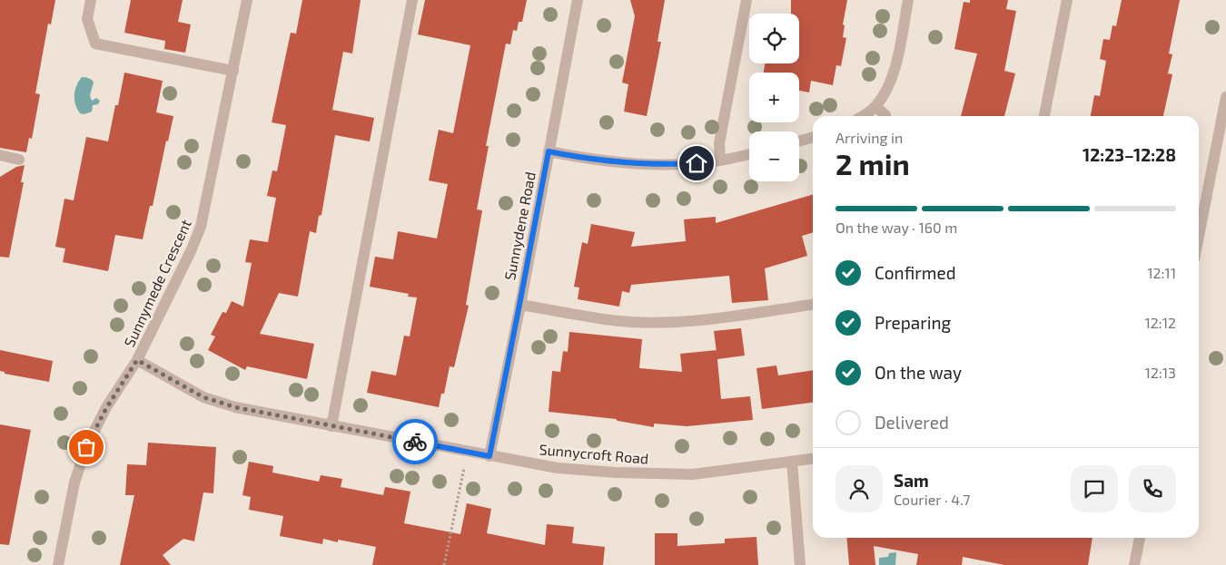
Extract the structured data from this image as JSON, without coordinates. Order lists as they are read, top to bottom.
{
  "streets": {
    "street": ["Sunnydene Road", "Sunnymede Crescent", "Sunnycroft Road"]
  },
  "crossings": [
    ["Sunnydene Road", "Sunnycroft Road"],
    ["Sunnymede Crescent", "Sunnycroft Road"]
  ],
  "page": {
    "map_buttons": ["+", "−"],
    "heading": ["2 min", "Arriving in", "12:23–12:28"],
    "panel": ["Sam", "Courier · 4.7"],
    "bar": "On the way · 160 m",
    "list": [
      ["Confirmed", "12:11"],
      ["Preparing", "12:12"],
      ["On the way", "12:13"],
      "Delivered"
    ]
  }
}
